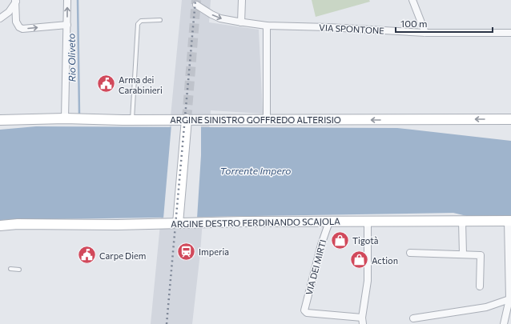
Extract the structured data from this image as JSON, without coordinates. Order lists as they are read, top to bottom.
{
  "streets": {
    "main road": ["ARGINE SINISTRO GOFFREDO ALTERISIO", "ARGINE DESTRO FERDINANDO SCAJOLA"],
    "street": ["VIA SPONTONE", "VIA DEI MIRTI"]
  },
  "crossings": [
    ["ARGINE DESTRO FERDINANDO SCAJOLA", "VIA DEI MIRTI"]
  ],
  "one_way": ["ARGINE SINISTRO GOFFREDO ALTERISIO"],
  "water": ["Rio Oliveto", "Torrente Impero"],
  "places": {
    "public building": ["Arma dei Carabinieri", "Carpe Diem"],
    "shop": ["Tigotà", "Action"],
    "station": ["Imperia"]
  },
  "scale_bar": "100 m"
}
